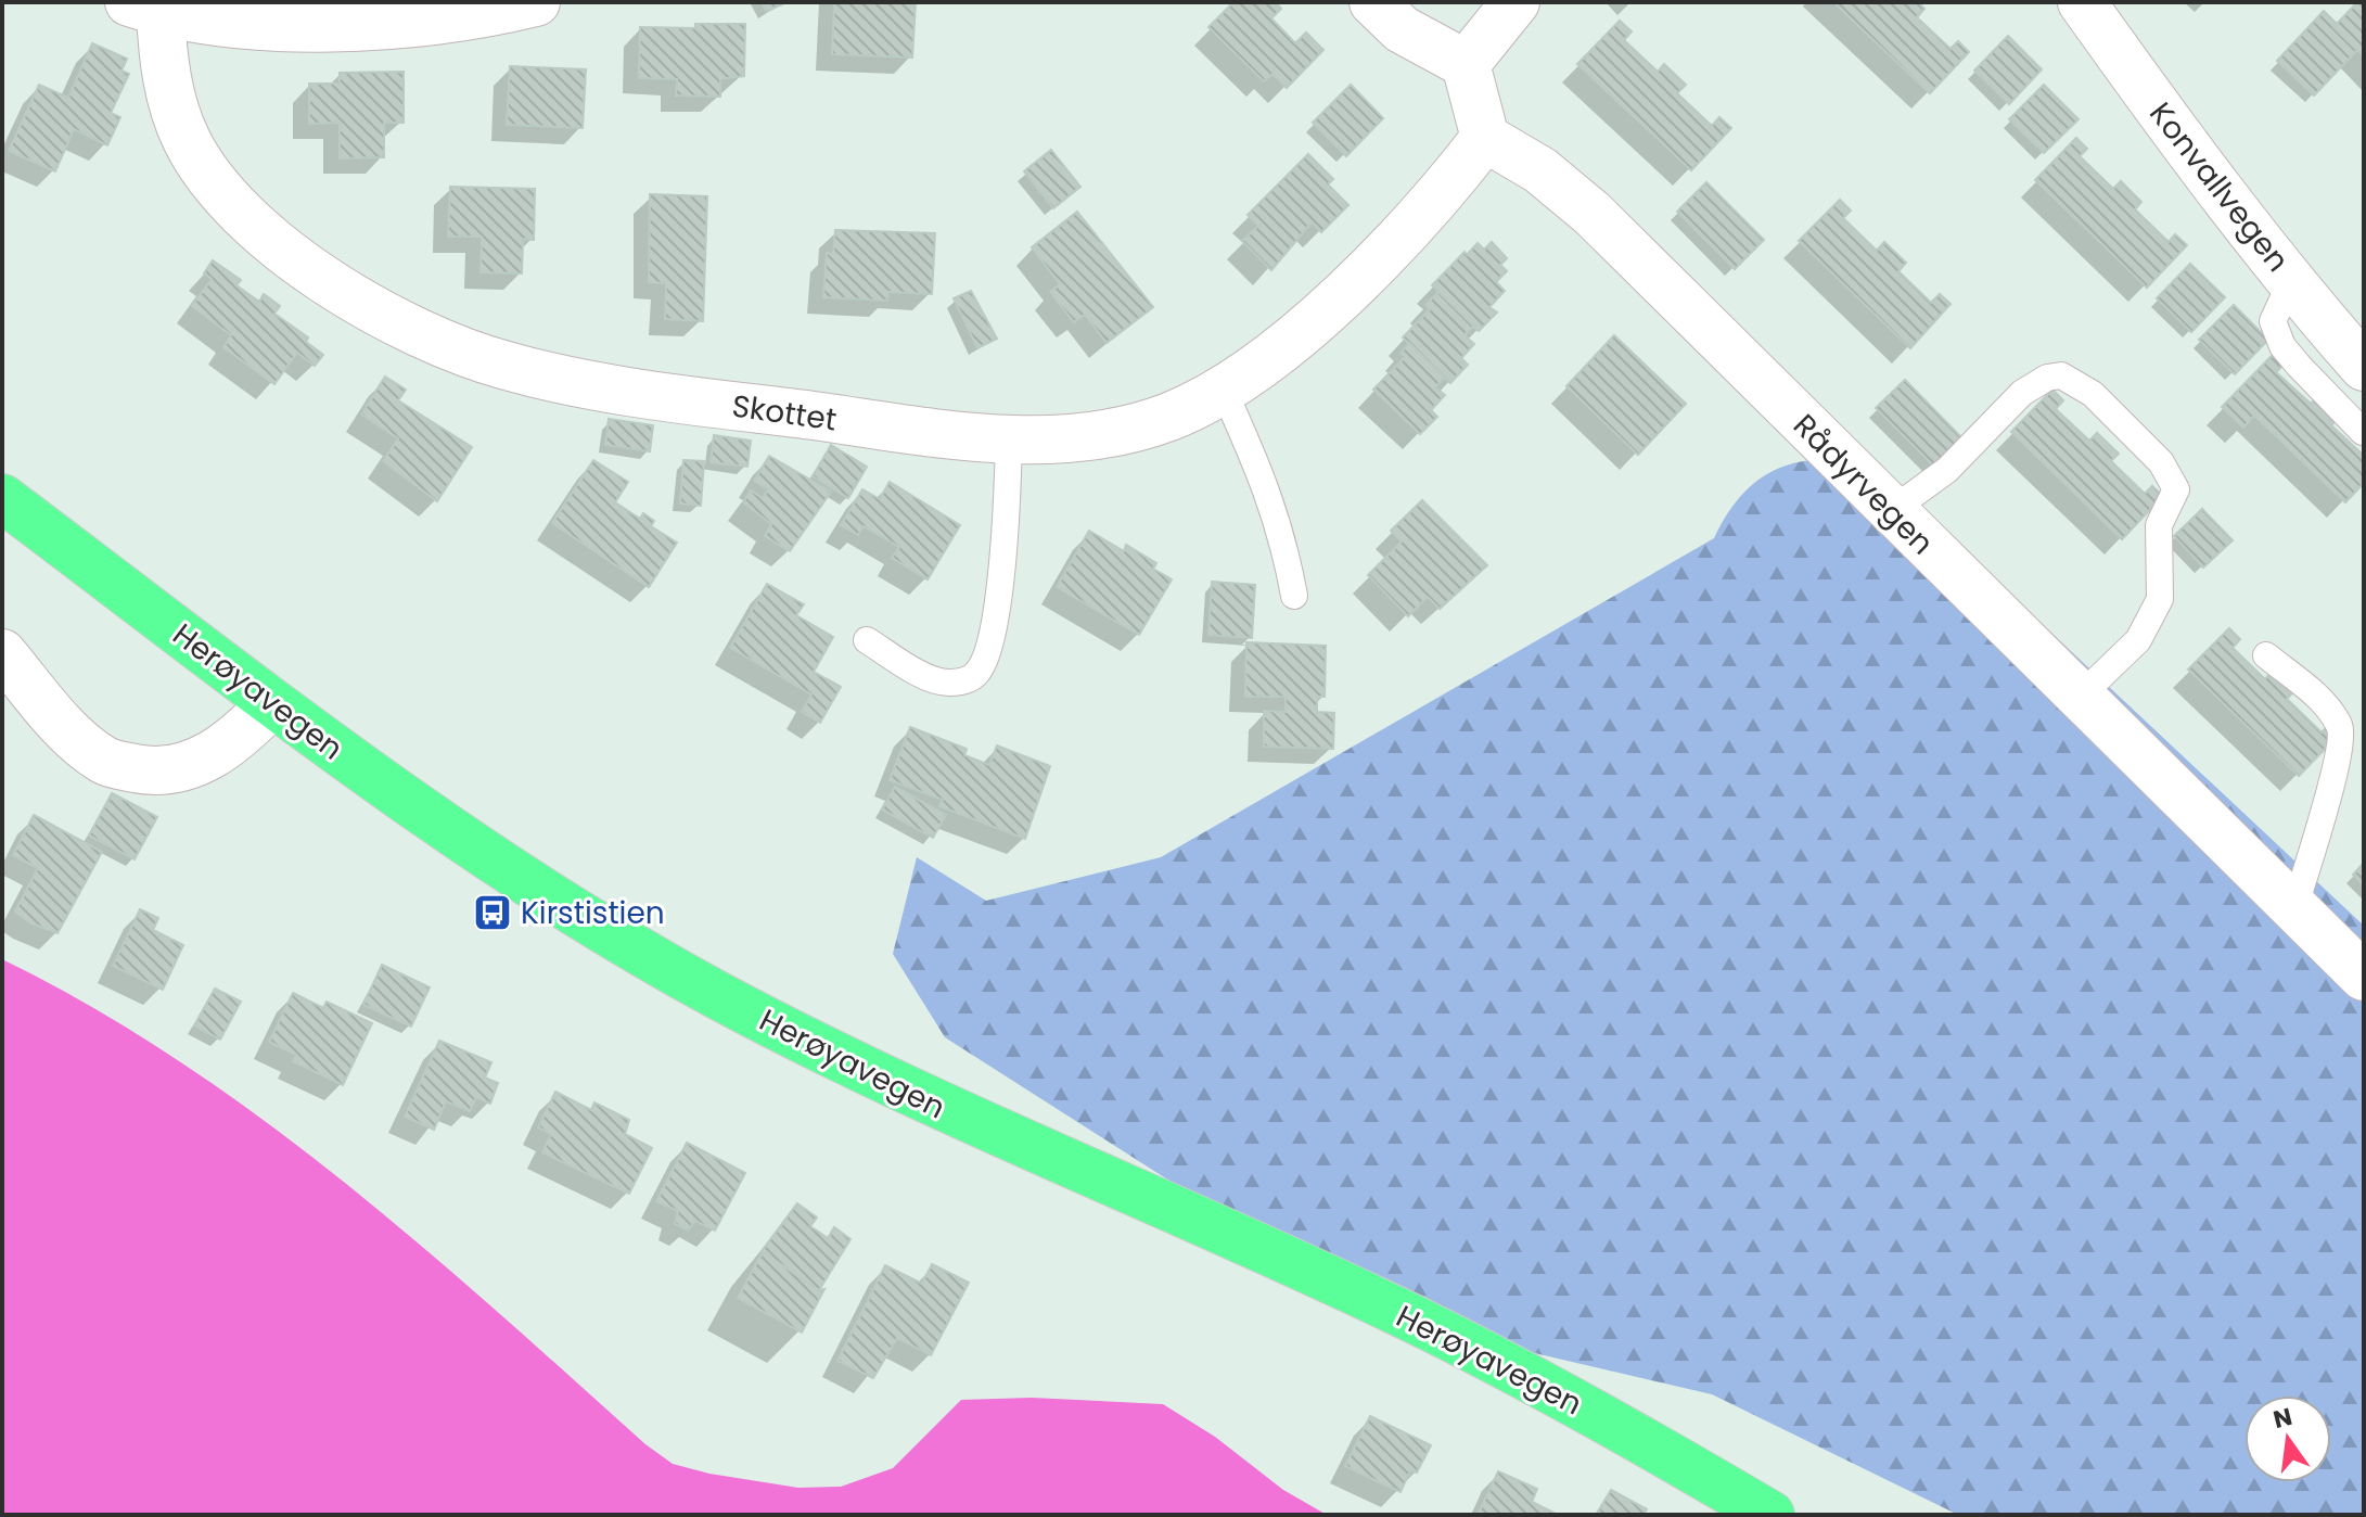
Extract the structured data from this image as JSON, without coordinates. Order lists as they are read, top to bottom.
{
  "streets": {
    "highway": ["Herøyavegen"],
    "street": ["Konvallvegen", "Skottet", "Rådyrvegen"]
  },
  "crossings": [
    ["Skottet", "Rådyrvegen"]
  ],
  "places": {
    "bus stop": ["Kirstistien"]
  },
  "north": "top"
}
